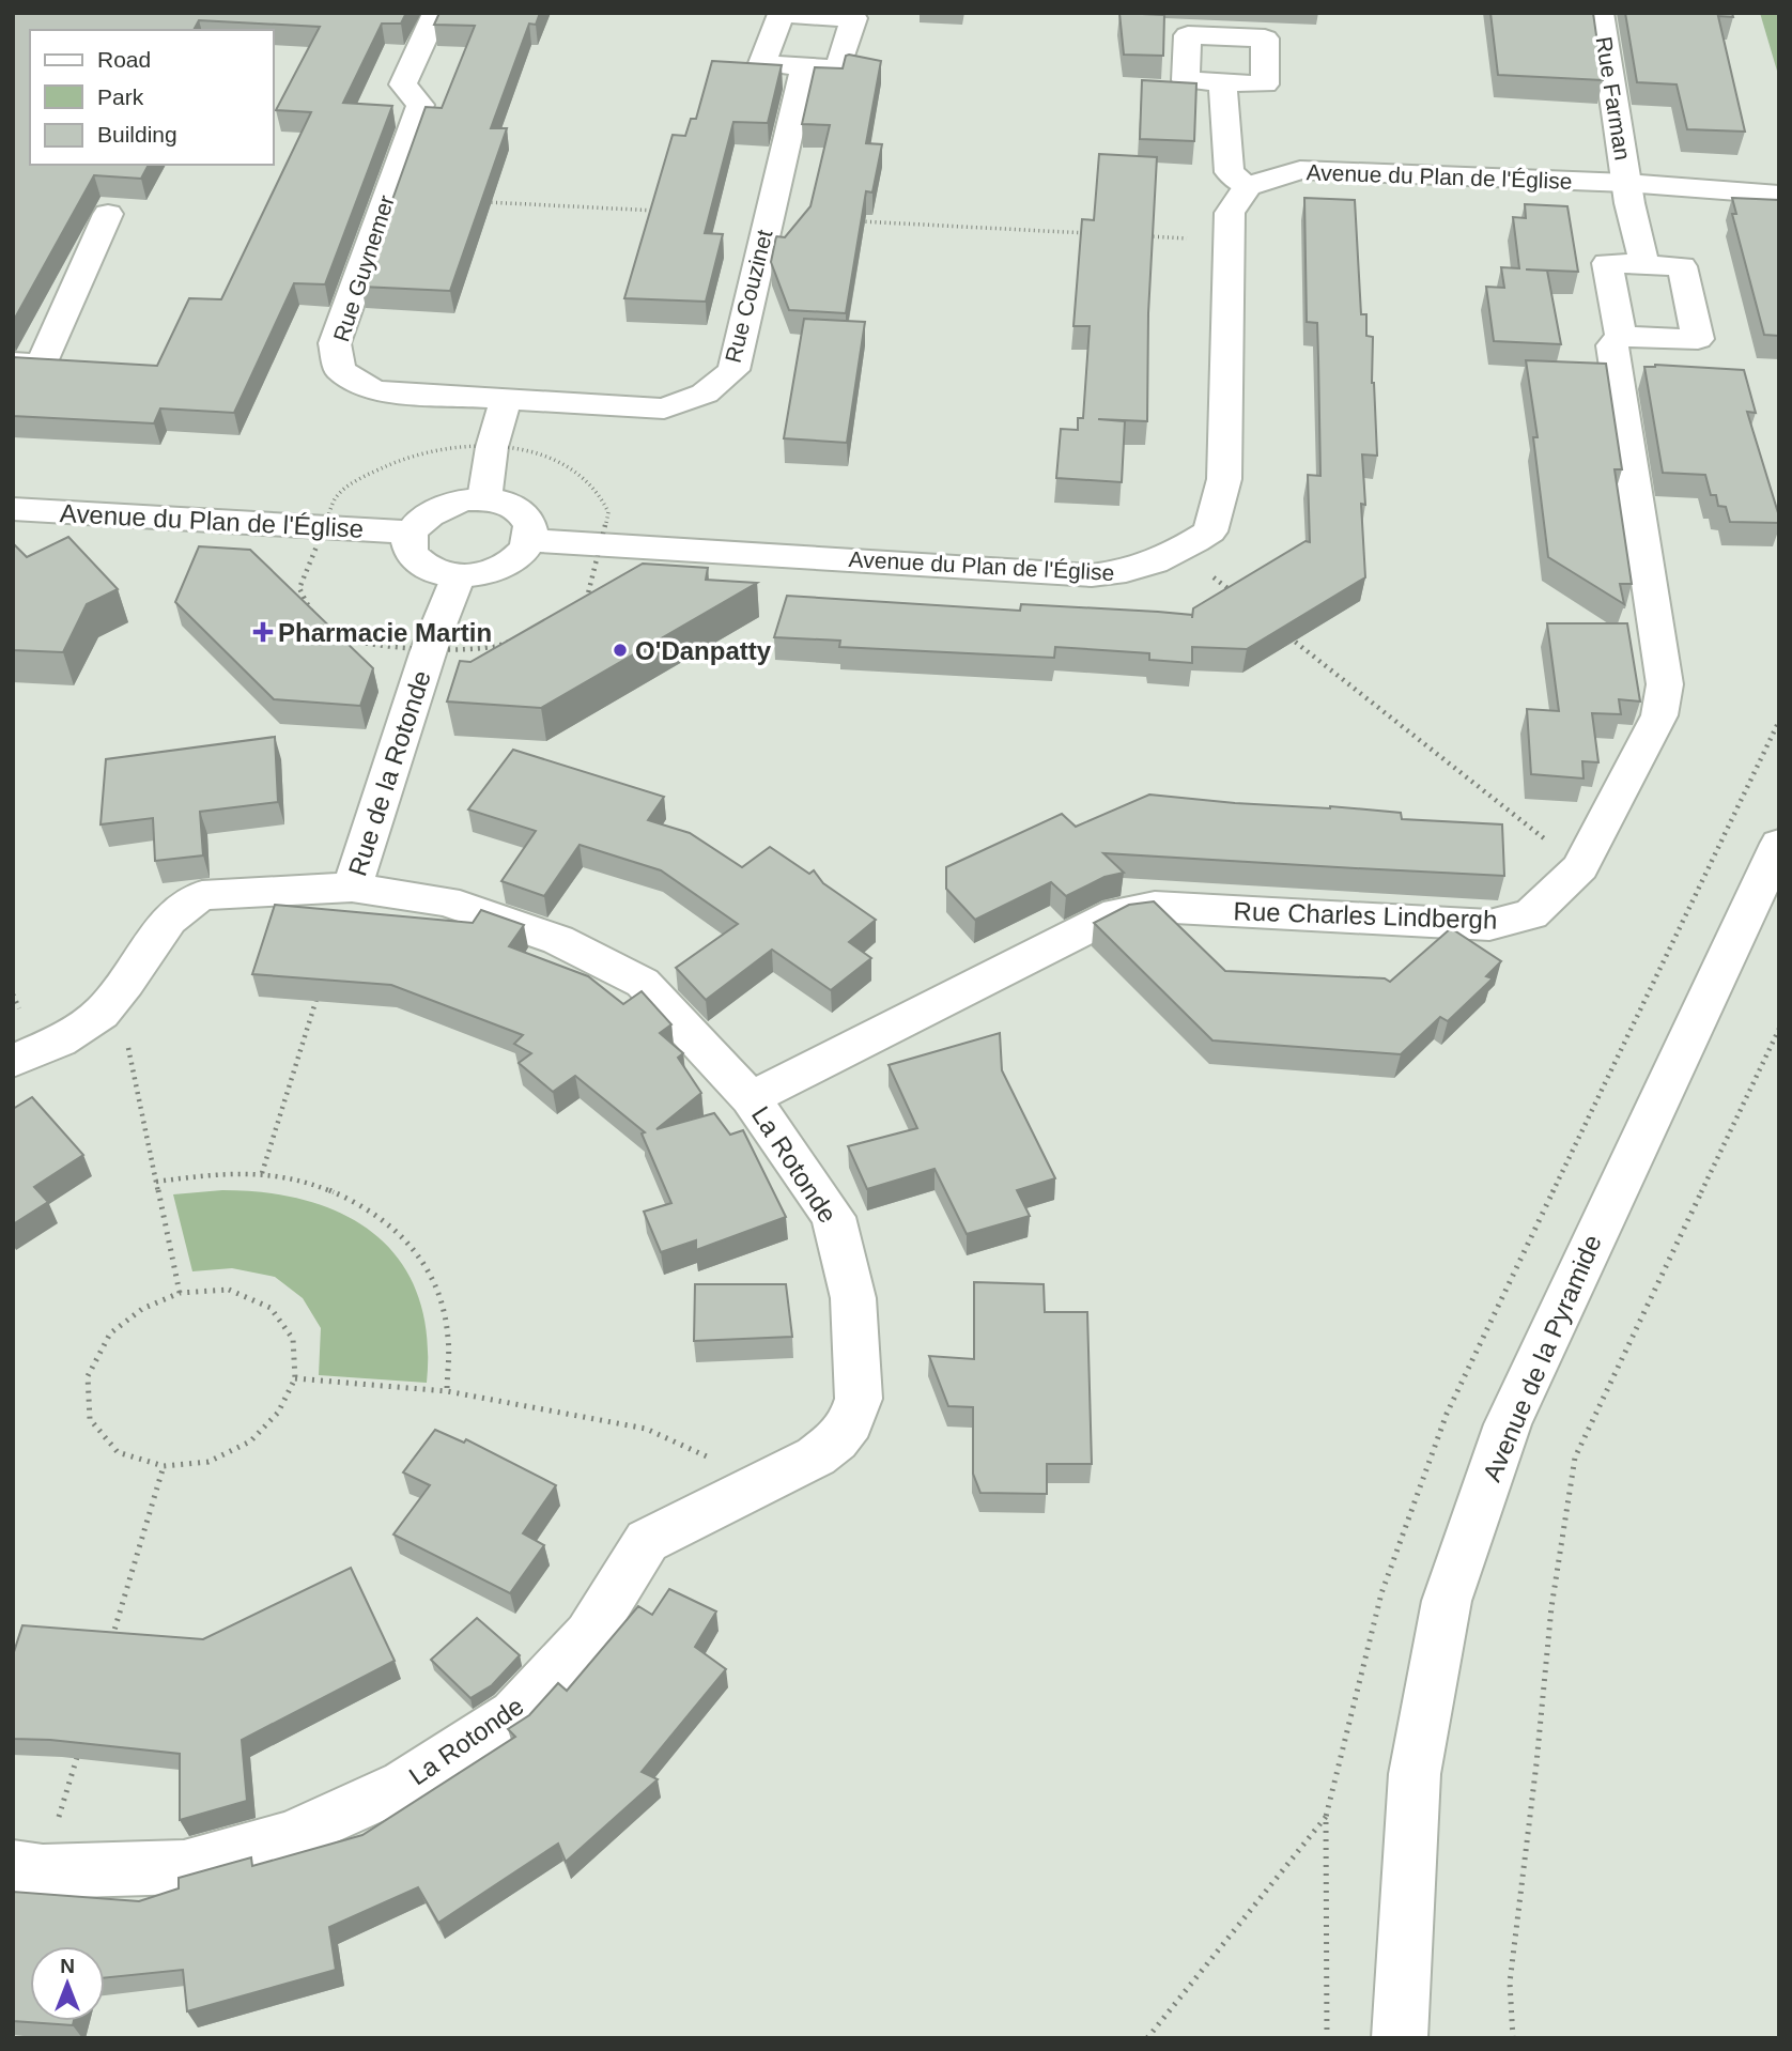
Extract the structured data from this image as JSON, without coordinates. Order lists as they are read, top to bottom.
{
  "streets": {
    "street": [
      "Rue Farman",
      "Avenue du Plan de l'Église",
      "Rue Guynemer",
      "Rue Couzinet",
      "Rue de la Rotonde",
      "Rue Charles Lindbergh",
      "La Rotonde",
      "Avenue de la Pyramide"
    ]
  },
  "crossings": [
    ["Rue Farman", "Avenue du Plan de l'Église"],
    ["Avenue du Plan de l'Église", "Rue de la Rotonde"],
    ["Rue Guynemer", "Rue Couzinet"],
    ["Rue de la Rotonde", "La Rotonde"],
    ["Rue Charles Lindbergh", "La Rotonde"]
  ],
  "places": {
    "health": ["Pharmacie Martin"],
    "other": ["O'Danpatty"]
  },
  "legend": ["Road", "Park", "Building"],
  "north": "top"
}
